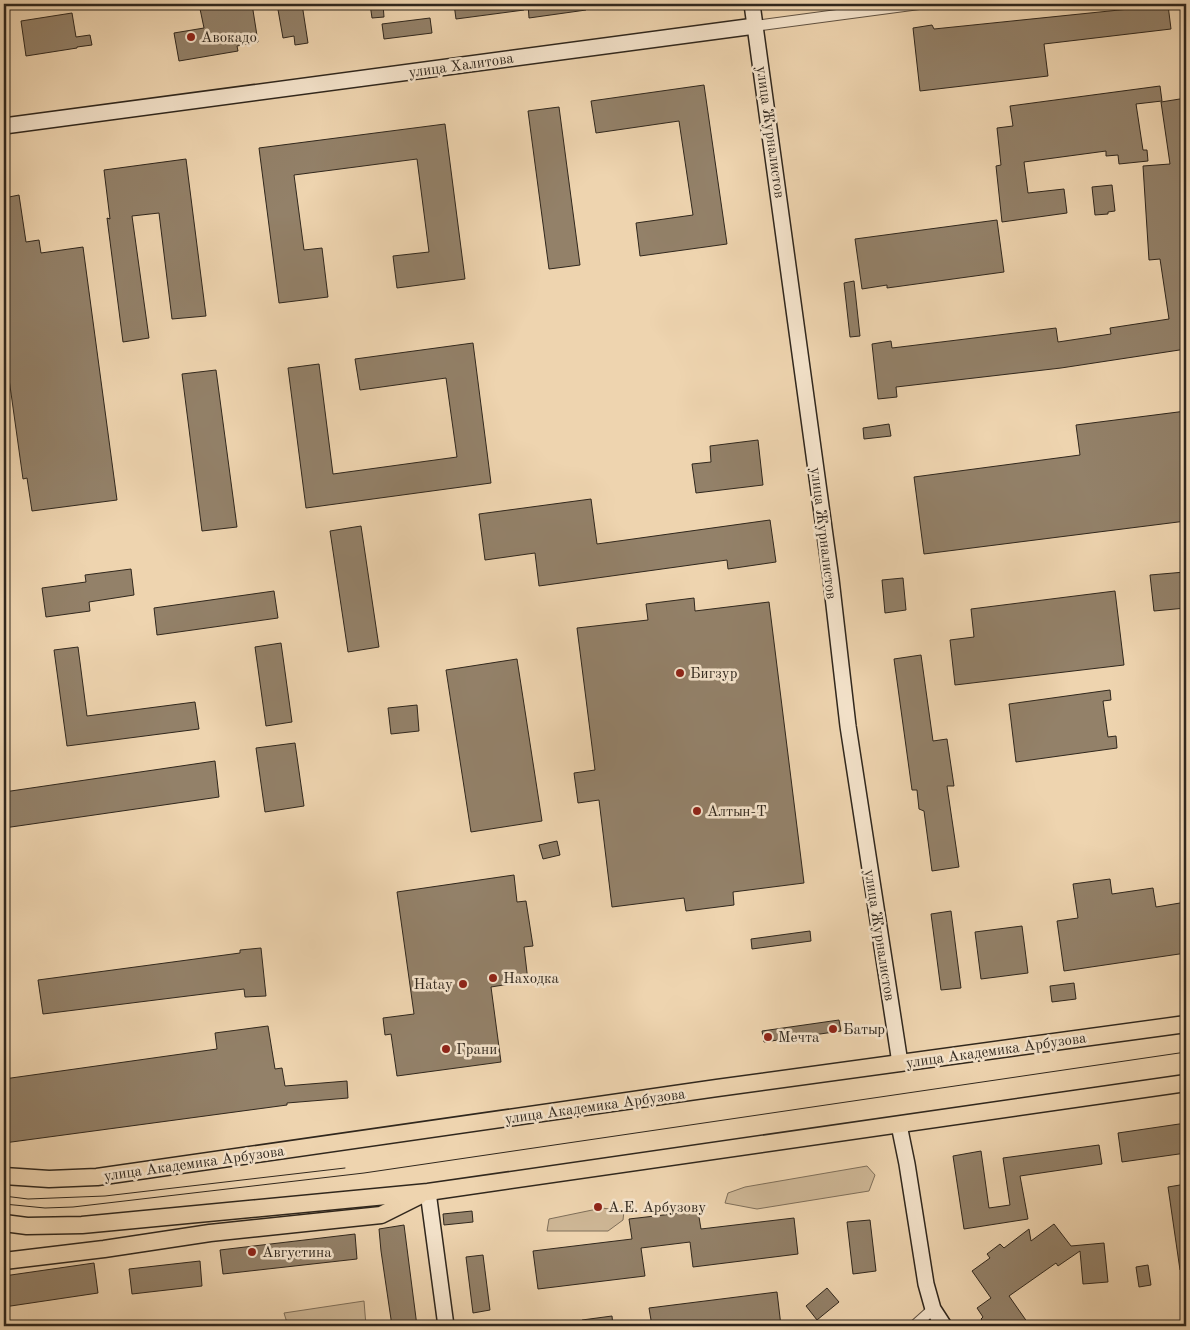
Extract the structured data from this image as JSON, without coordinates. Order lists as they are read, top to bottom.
{
  "streets": {
    "main road": ["улица Академика Арбузова"],
    "street": ["улица Халитова", "улица Журналистов"]
  },
  "crossings": [
    ["улица Халитова", "улица Журналистов"],
    ["улица Журналистов", "улица Академика Арбузова"]
  ],
  "places": [
    "Авокадо",
    "Бигзур",
    "Алтын-Т",
    "Находка",
    "Hatay",
    "Батыр",
    "Мечта",
    "Грани",
    "А.Е. Арбузову",
    "Августина"
  ]
}
